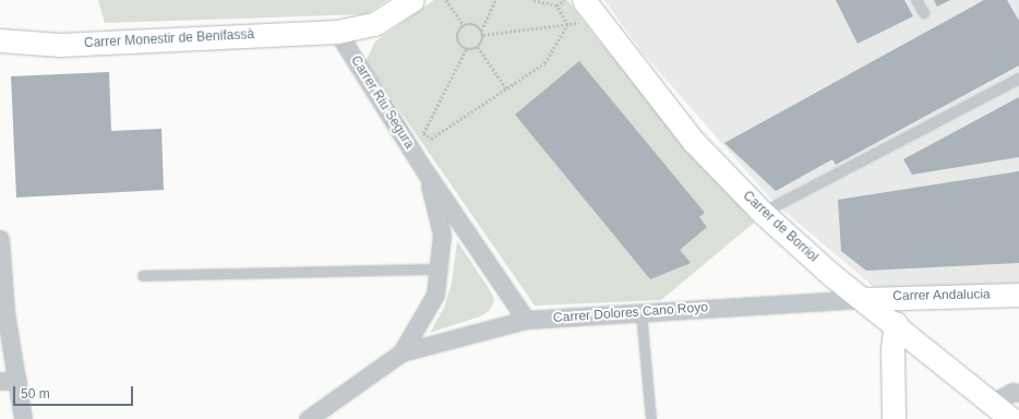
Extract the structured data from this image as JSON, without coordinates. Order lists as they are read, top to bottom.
{
  "streets": {
    "street": [
      "Carrer Monestir de Benifassà",
      "Carrer Riu Segura",
      "Carrer de Borriol",
      "Carrer Andalucia",
      "Carrer Dolores Cano Royo"
    ]
  },
  "crossings": [
    ["Carrer Monestir de Benifassà", "Carrer Riu Segura"],
    ["Carrer Riu Segura", "Carrer Dolores Cano Royo"],
    ["Carrer de Borriol", "Carrer Andalucia"],
    ["Carrer de Borriol", "Carrer Dolores Cano Royo"],
    ["Carrer Andalucia", "Carrer Dolores Cano Royo"]
  ],
  "scale_bar": "50 m"
}
